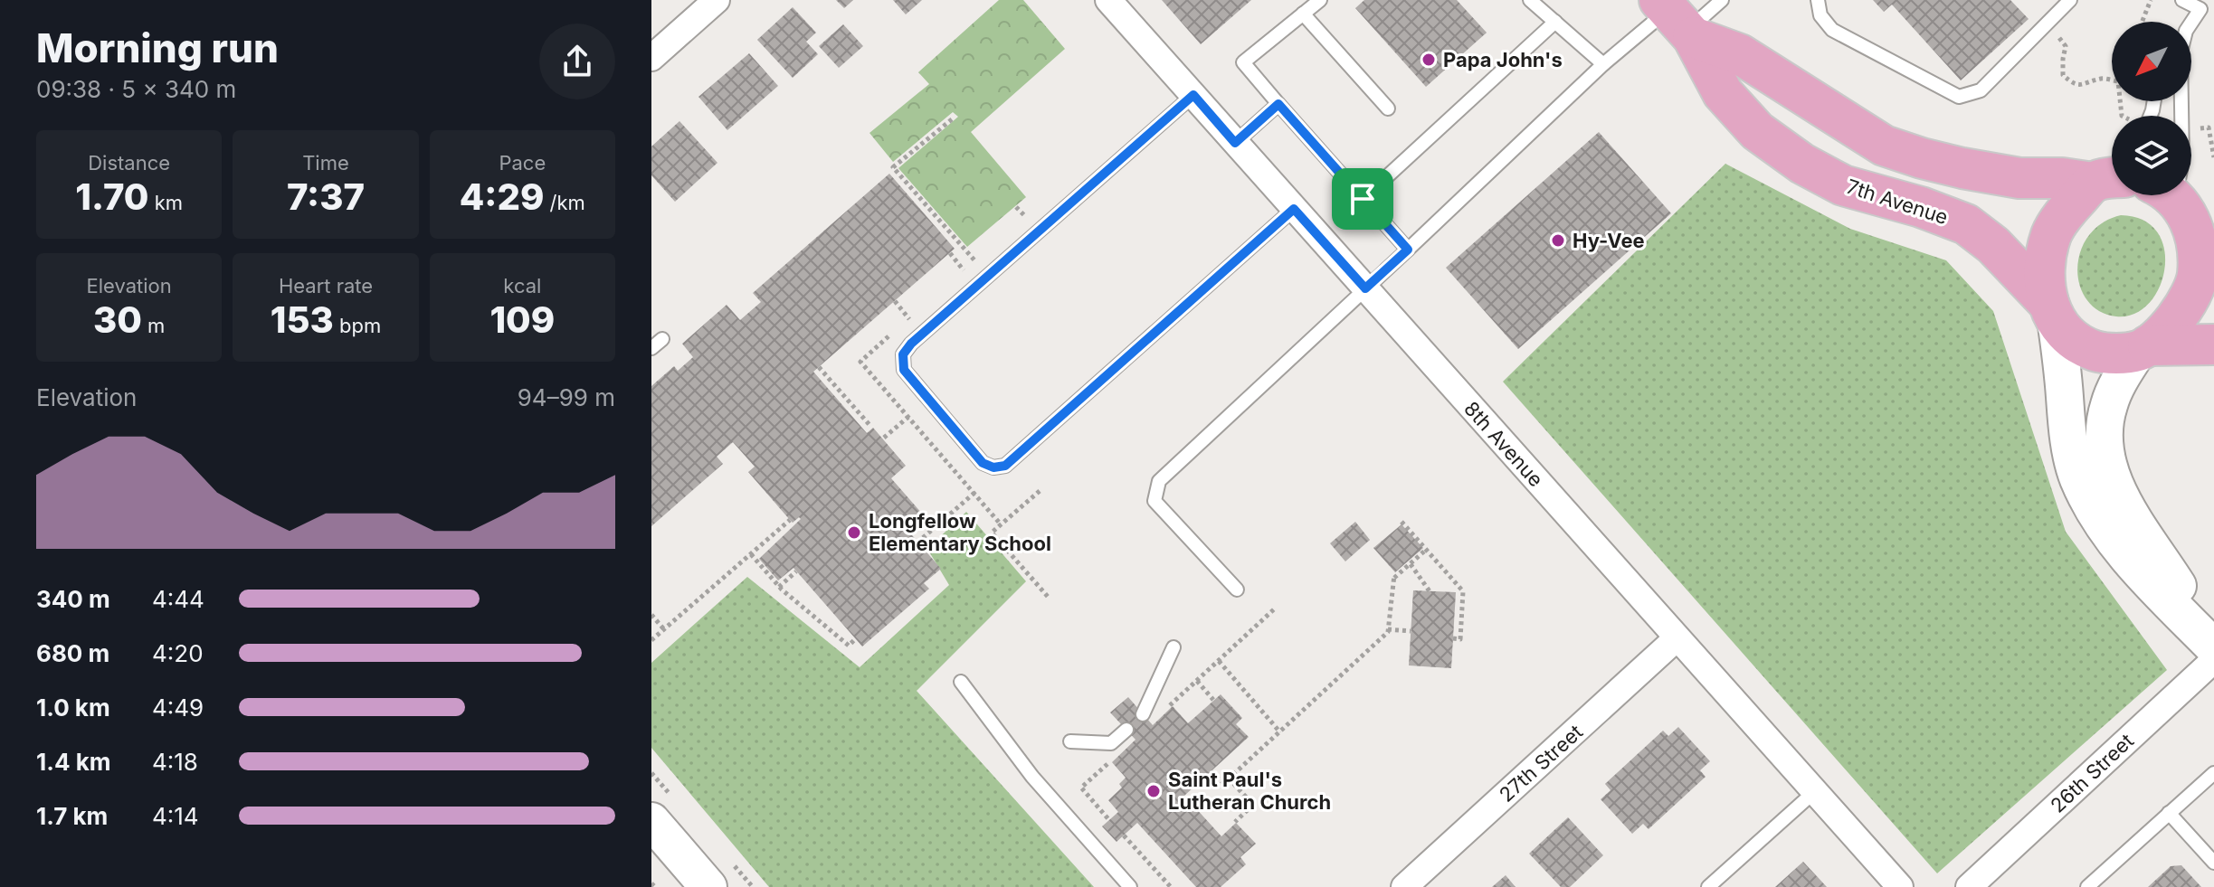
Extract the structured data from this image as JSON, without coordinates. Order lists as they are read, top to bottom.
{
  "streets": {
    "main road": ["7th Avenue"],
    "street": ["8th Avenue", "27th Street", "26th Street"]
  },
  "crossings": [
    ["8th Avenue", "27th Street"]
  ],
  "places": [
    "Papa John's",
    "Hy-Vee",
    "Longfellow Elementary School",
    "Saint Paul's Lutheran Church"
  ],
  "north": "bottom left",
  "page": {
    "heading": ["Morning run", "09:38 · 5 × 340 m"],
    "stats": [
      ["Distance", "1.70 km"],
      ["Time", "7:37"],
      ["Pace", "4:29 /km"],
      ["Elevation", "30 m"],
      ["Heart rate", "153 bpm"],
      ["kcal", "109"]
    ],
    "chart": ["Elevation", "94–99 m"],
    "list": [
      {
        "name": "340 m",
        "note": "4:44"
      },
      {
        "name": "680 m",
        "note": "4:20"
      },
      {
        "name": "1.0 km",
        "note": "4:49"
      },
      {
        "name": "1.4 km",
        "note": "4:18"
      },
      {
        "name": "1.7 km",
        "note": "4:14"
      }
    ]
  }
}
